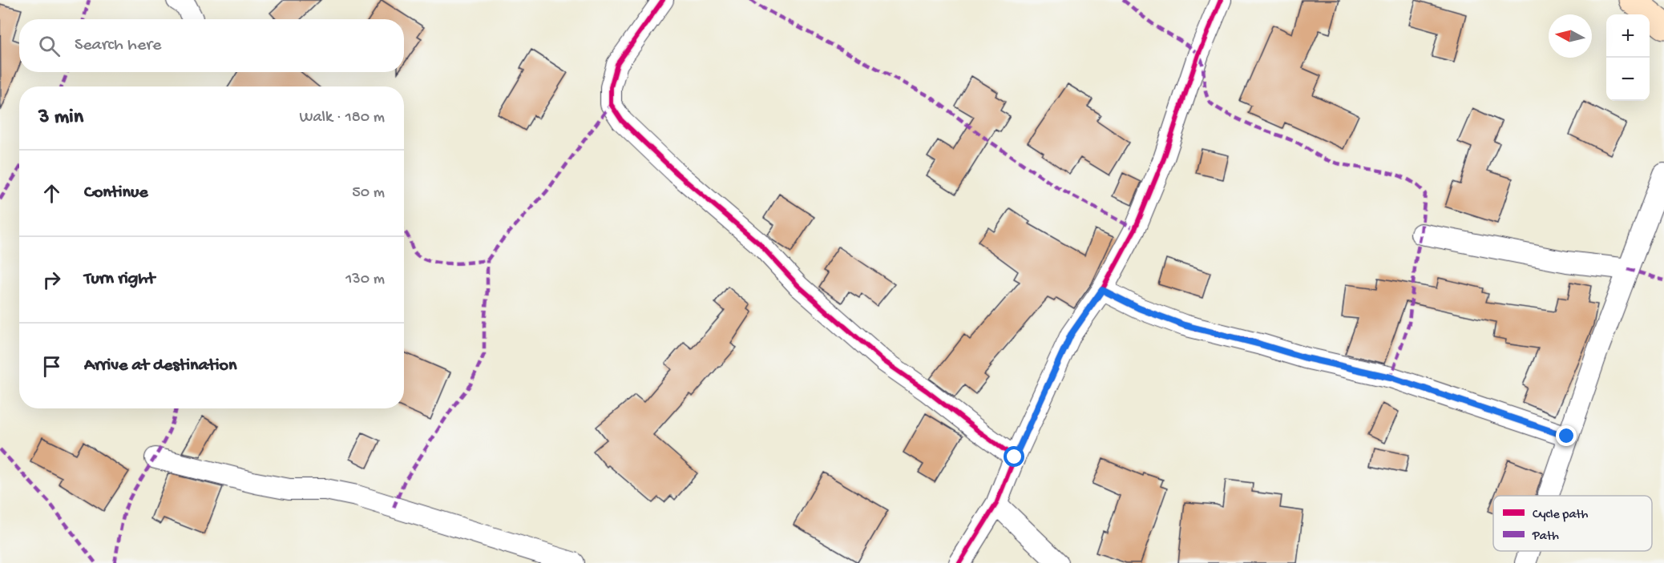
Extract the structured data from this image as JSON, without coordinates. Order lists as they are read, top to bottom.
{
  "legend": ["Cycle path", "Path"],
  "north": "left",
  "page": {
    "map_buttons": ["+", "−"],
    "search": "Search here",
    "heading": ["3 min", "Walk · 180 m"],
    "list": [
      ["Continue", "50 m"],
      ["Turn right", "130 m"],
      "Arrive at destination"
    ]
  }
}
